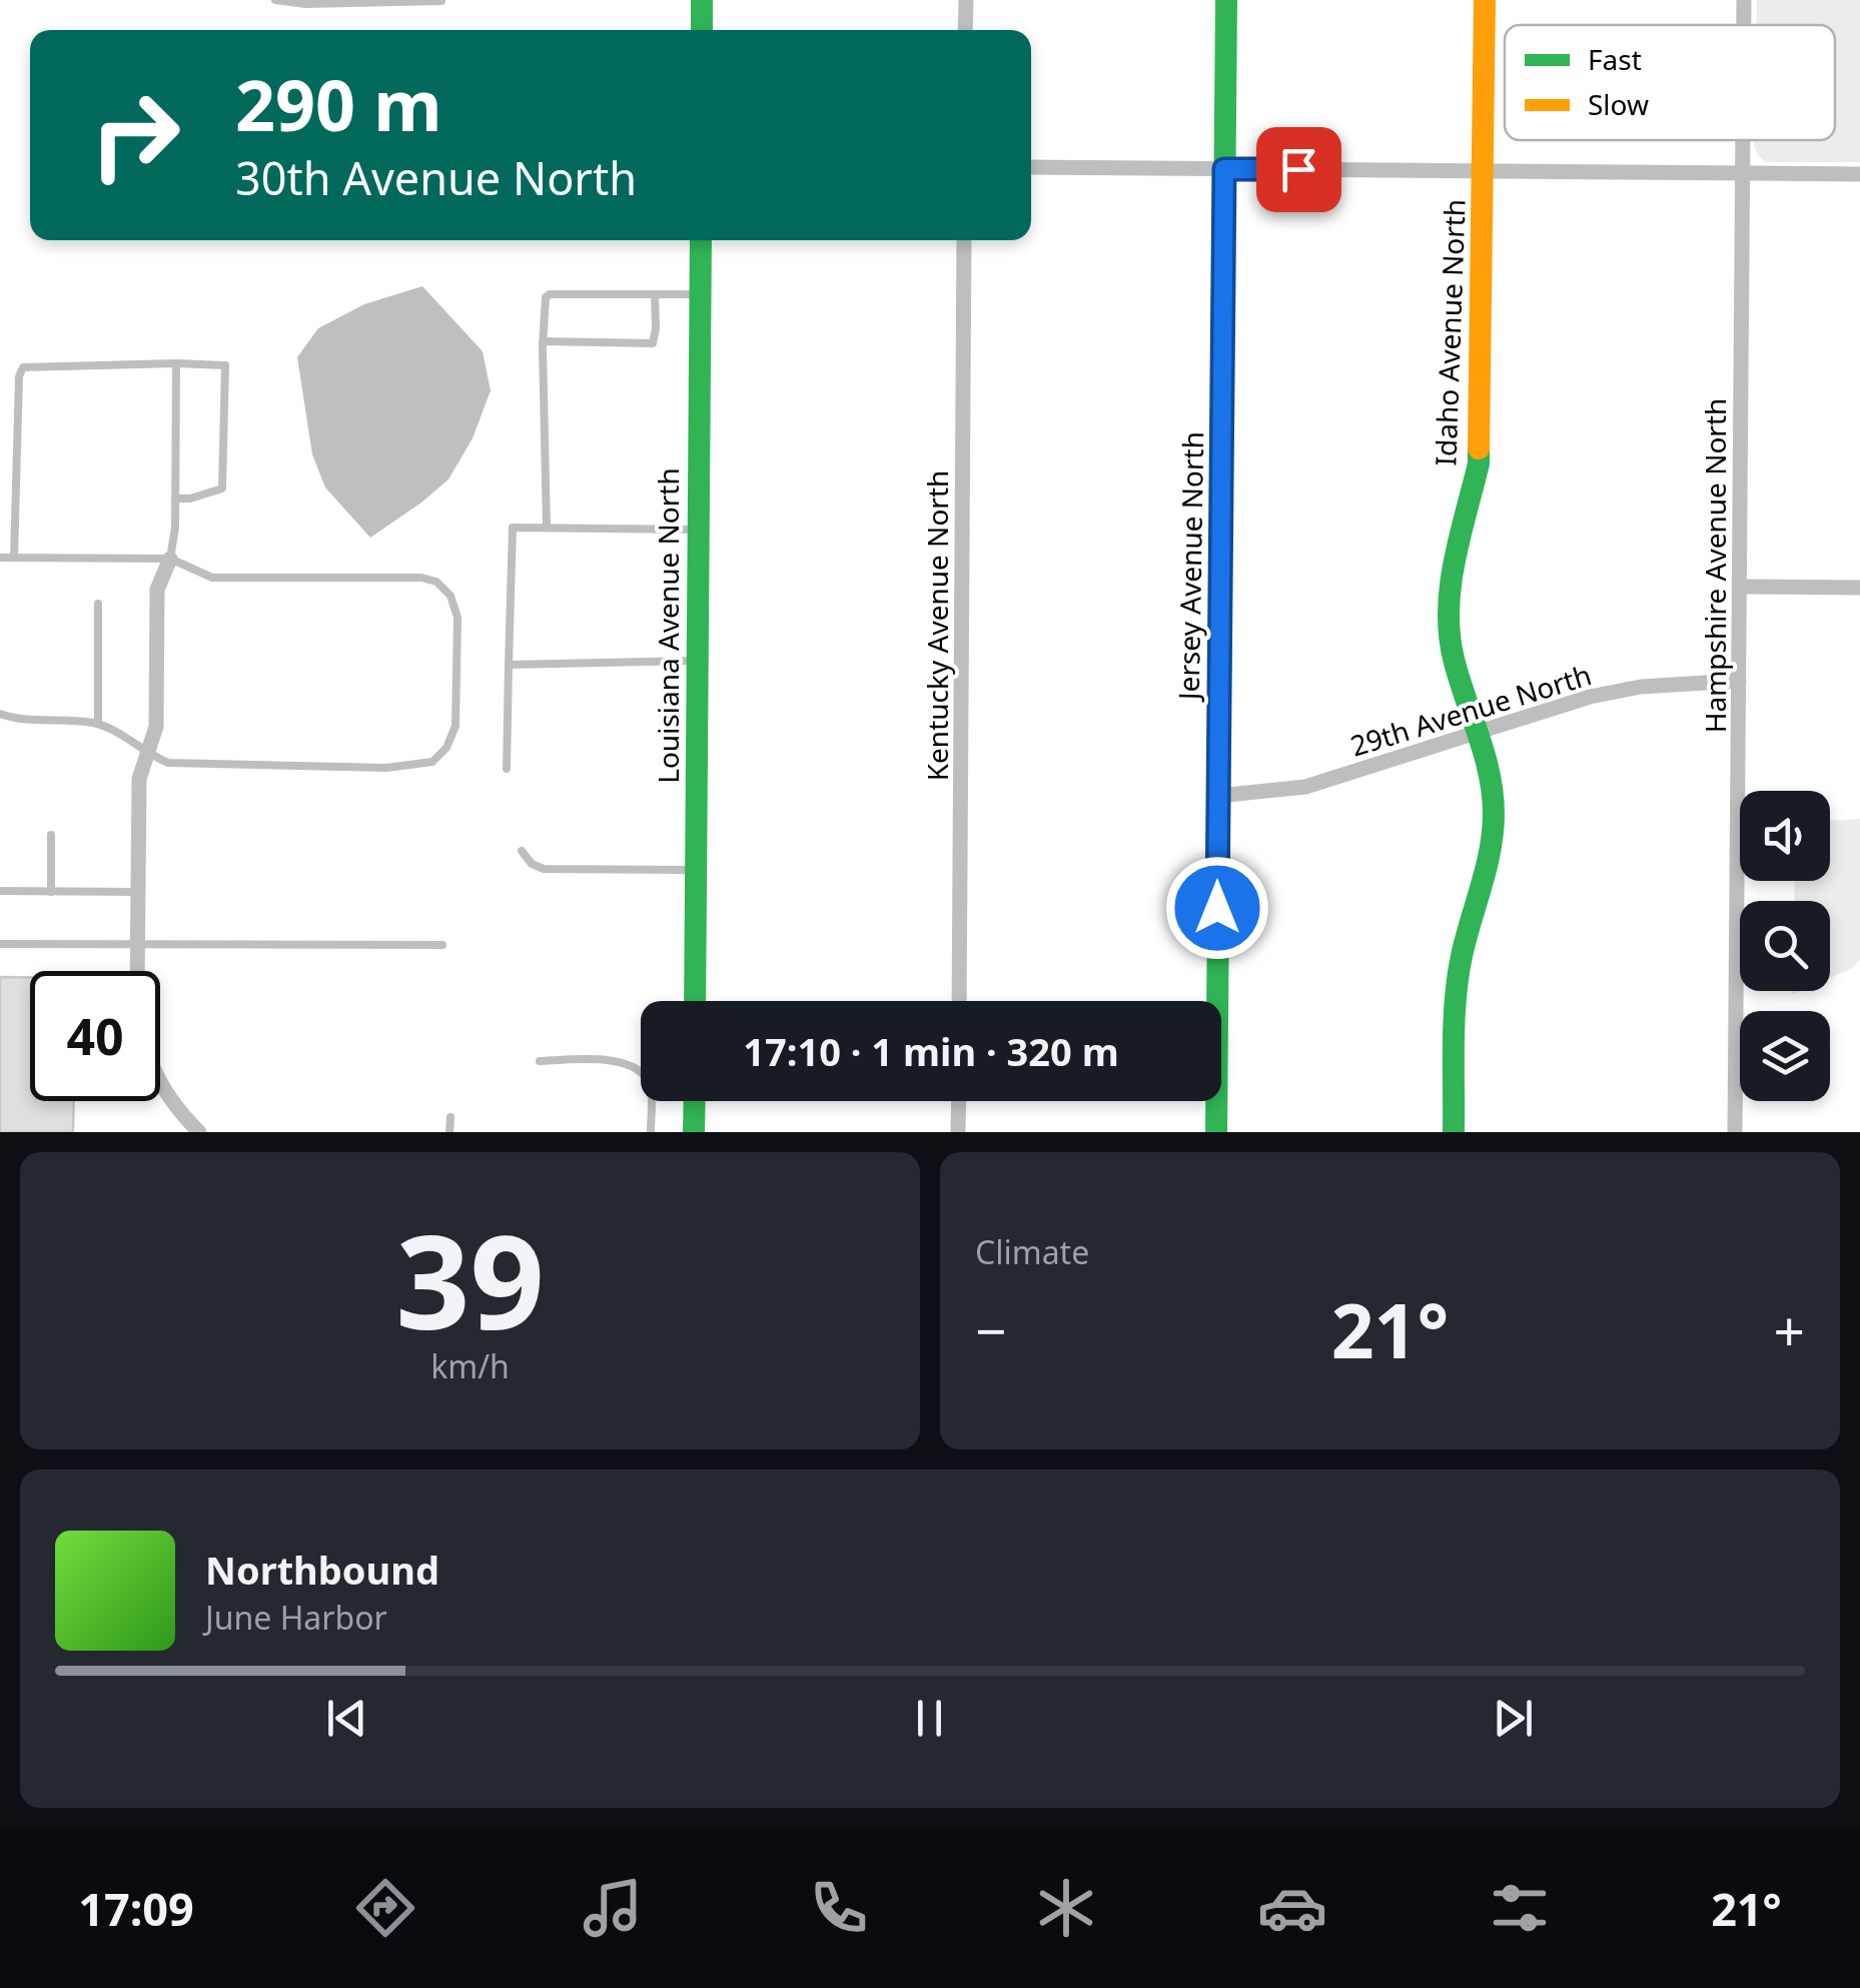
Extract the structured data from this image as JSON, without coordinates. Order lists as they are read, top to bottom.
{
  "streets": {
    "street": [
      "Idaho Avenue North",
      "Jersey Avenue North",
      "Hampshire Avenue North",
      "Louisiana Avenue North",
      "Kentucky Avenue North",
      "29th Avenue North"
    ]
  },
  "crossings": [
    ["Idaho Avenue North", "29th Avenue North"],
    ["Jersey Avenue North", "29th Avenue North"],
    ["Hampshire Avenue North", "29th Avenue North"]
  ],
  "legend": ["Fast", "Slow"],
  "page": {
    "turn": ["290 m", "30th Avenue North"],
    "limit": "40",
    "trip": "17:10 · 1 min · 320 m",
    "tile": [
      ["39", "km/h"],
      "Climate"
    ],
    "heat": ["−", "21°", "+"],
    "song": ["Northbound", "June Harbor"],
    "tabs": ["17:09", "21°"]
  }
}
